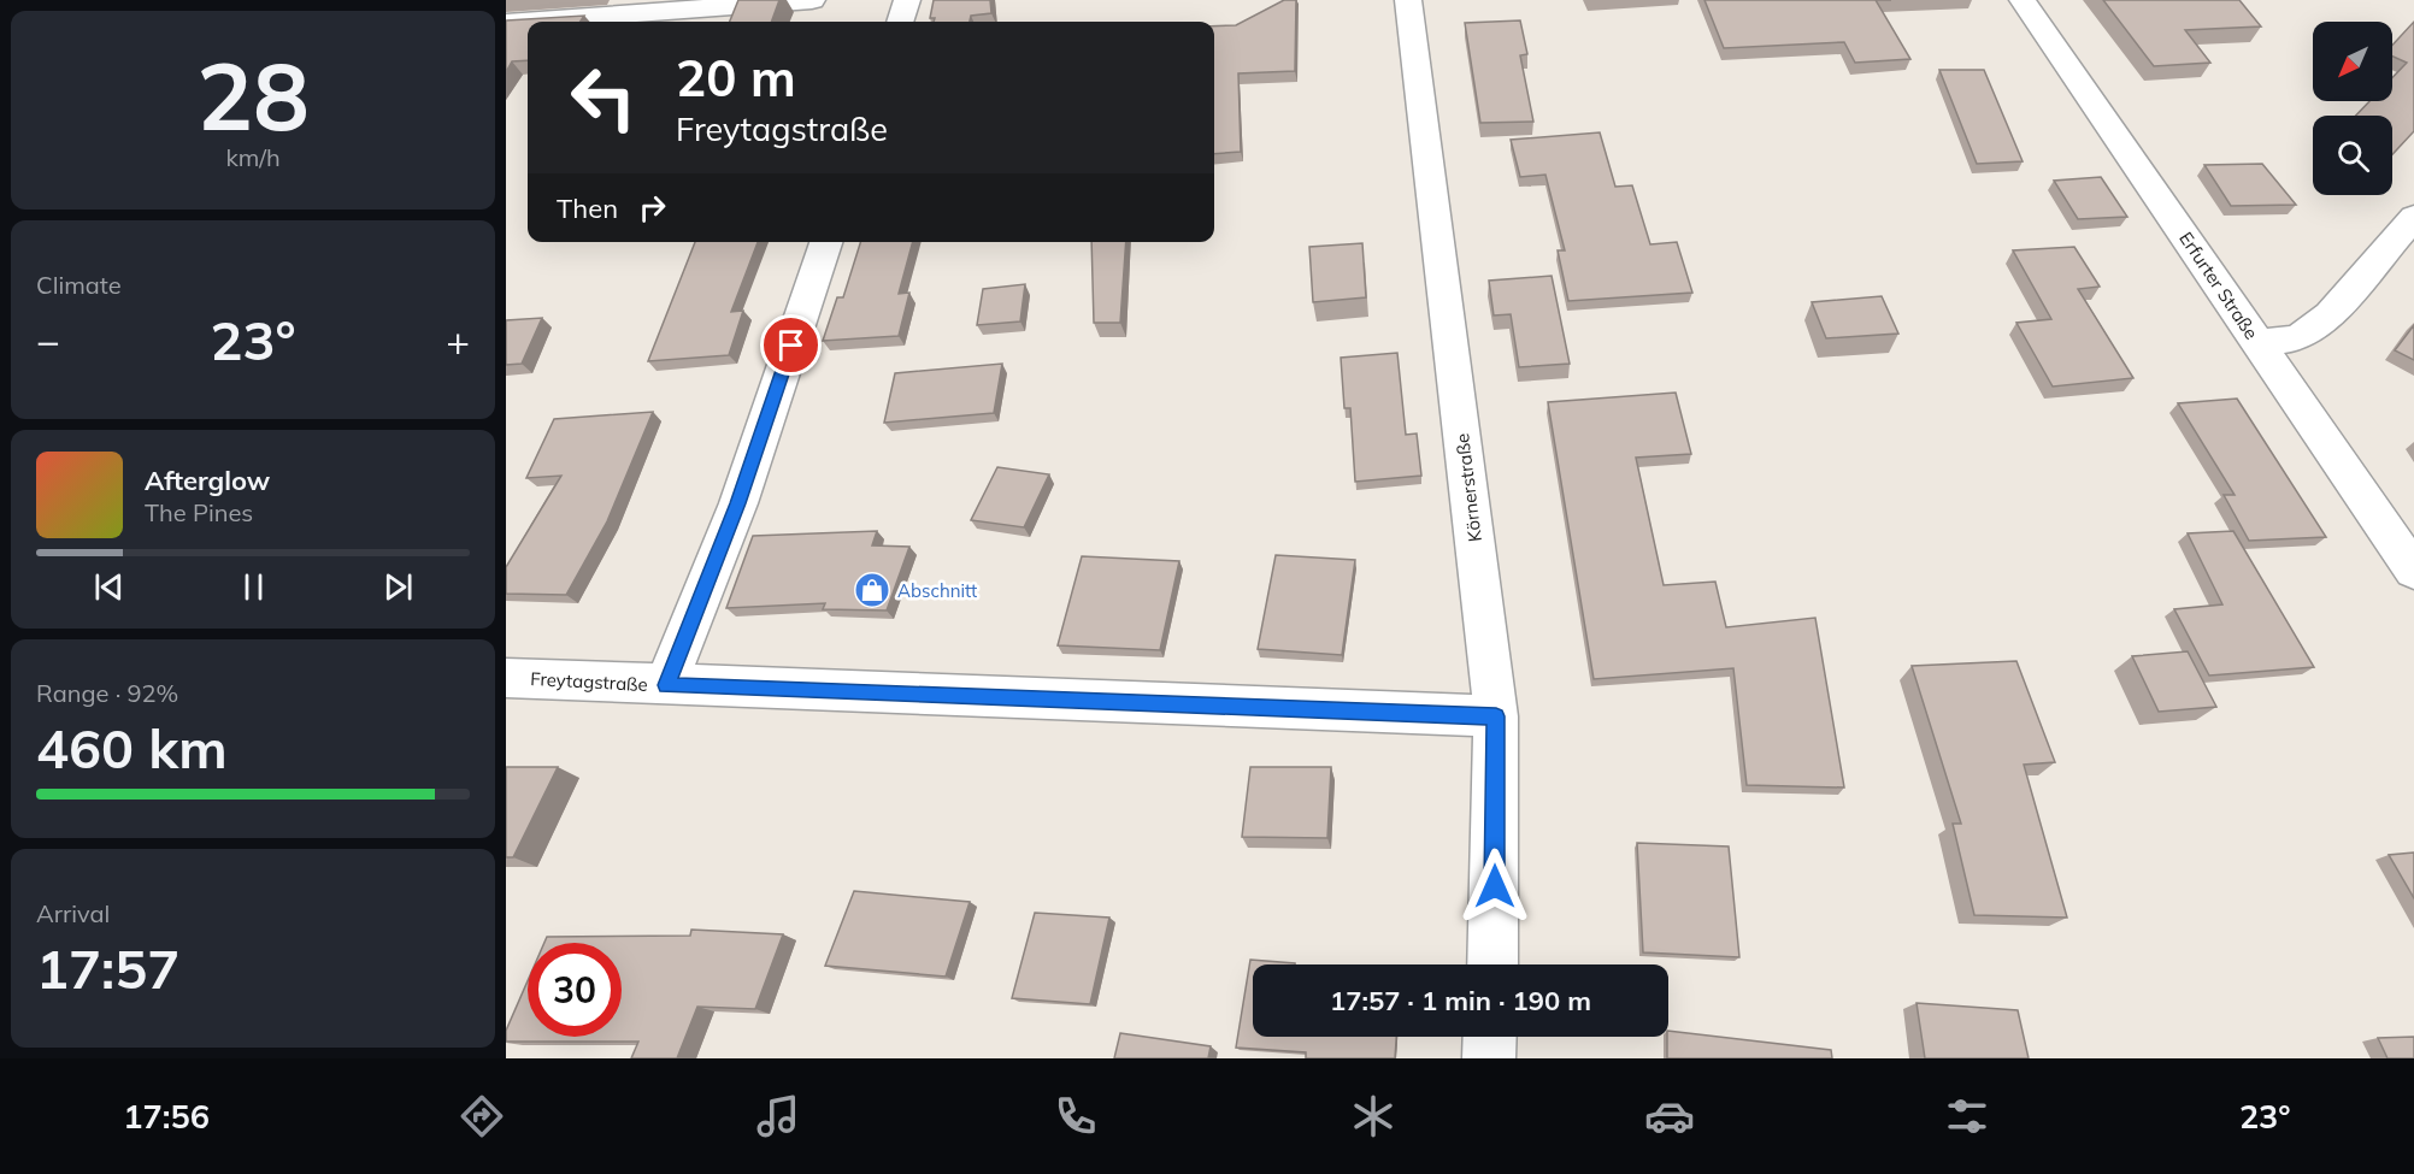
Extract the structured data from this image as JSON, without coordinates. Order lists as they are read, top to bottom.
{
  "streets": {
    "street": ["Erfurter Straße", "Körnerstraße", "Freytagstraße"]
  },
  "crossings": [
    ["Körnerstraße", "Freytagstraße"]
  ],
  "places": {
    "shop": ["Abschnitt"]
  },
  "north": "bottom left",
  "page": {
    "tile": [
      ["28", "km/h"],
      "Climate",
      ["Range · 92%", "460 km"],
      ["Arrival", "17:57"]
    ],
    "turn": ["20 m", "Freytagstraße"],
    "then": "Then",
    "heat": ["−", "23°", "+"],
    "song": ["Afterglow", "The Pines"],
    "limit": "30",
    "trip": "17:57 · 1 min · 190 m",
    "tabs": ["17:56", "23°"]
  }
}
